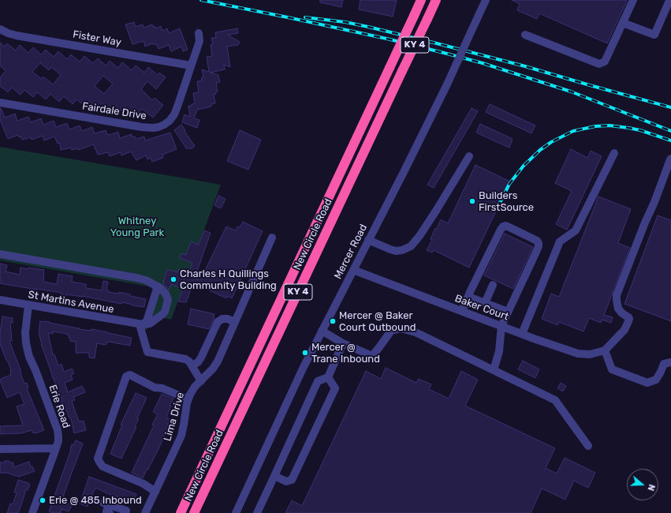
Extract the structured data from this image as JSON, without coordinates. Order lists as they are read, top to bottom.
{
  "streets": {
    "highway": ["KY 4", "New Circle Road"],
    "street": [
      "Fister Way",
      "Fairdale Drive",
      "Mercer Road",
      "St Martins Avenue",
      "Baker Court",
      "Erie Road",
      "Lima Drive"
    ]
  },
  "crossings": [
    ["Fister Way", "Fairdale Drive"],
    ["Mercer Road", "Baker Court"],
    ["St Martins Avenue", "Erie Road"]
  ],
  "parks": ["Whitney Young Park"],
  "places": [
    "Builders FirstSource",
    "Charles H Quillings Community Building",
    "Mercer @ Baker Court Outbound",
    "Mercer @ Trane Inbound",
    "Erie @ 485 Inbound"
  ],
  "north": "right"
}
